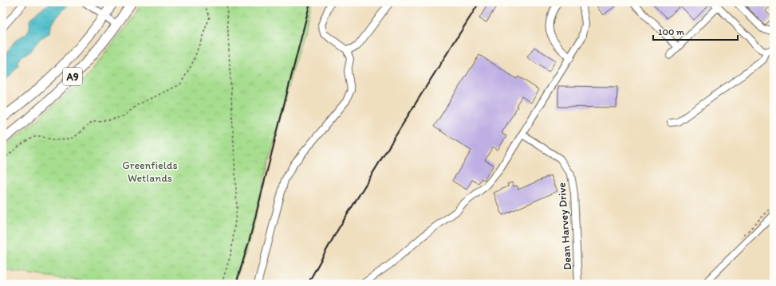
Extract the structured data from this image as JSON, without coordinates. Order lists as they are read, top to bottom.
{
  "streets": {
    "highway": ["A9"],
    "street": ["Dean Harvey Drive"]
  },
  "parks": ["Greenfields Wetlands"],
  "scale_bar": "100 m"
}
